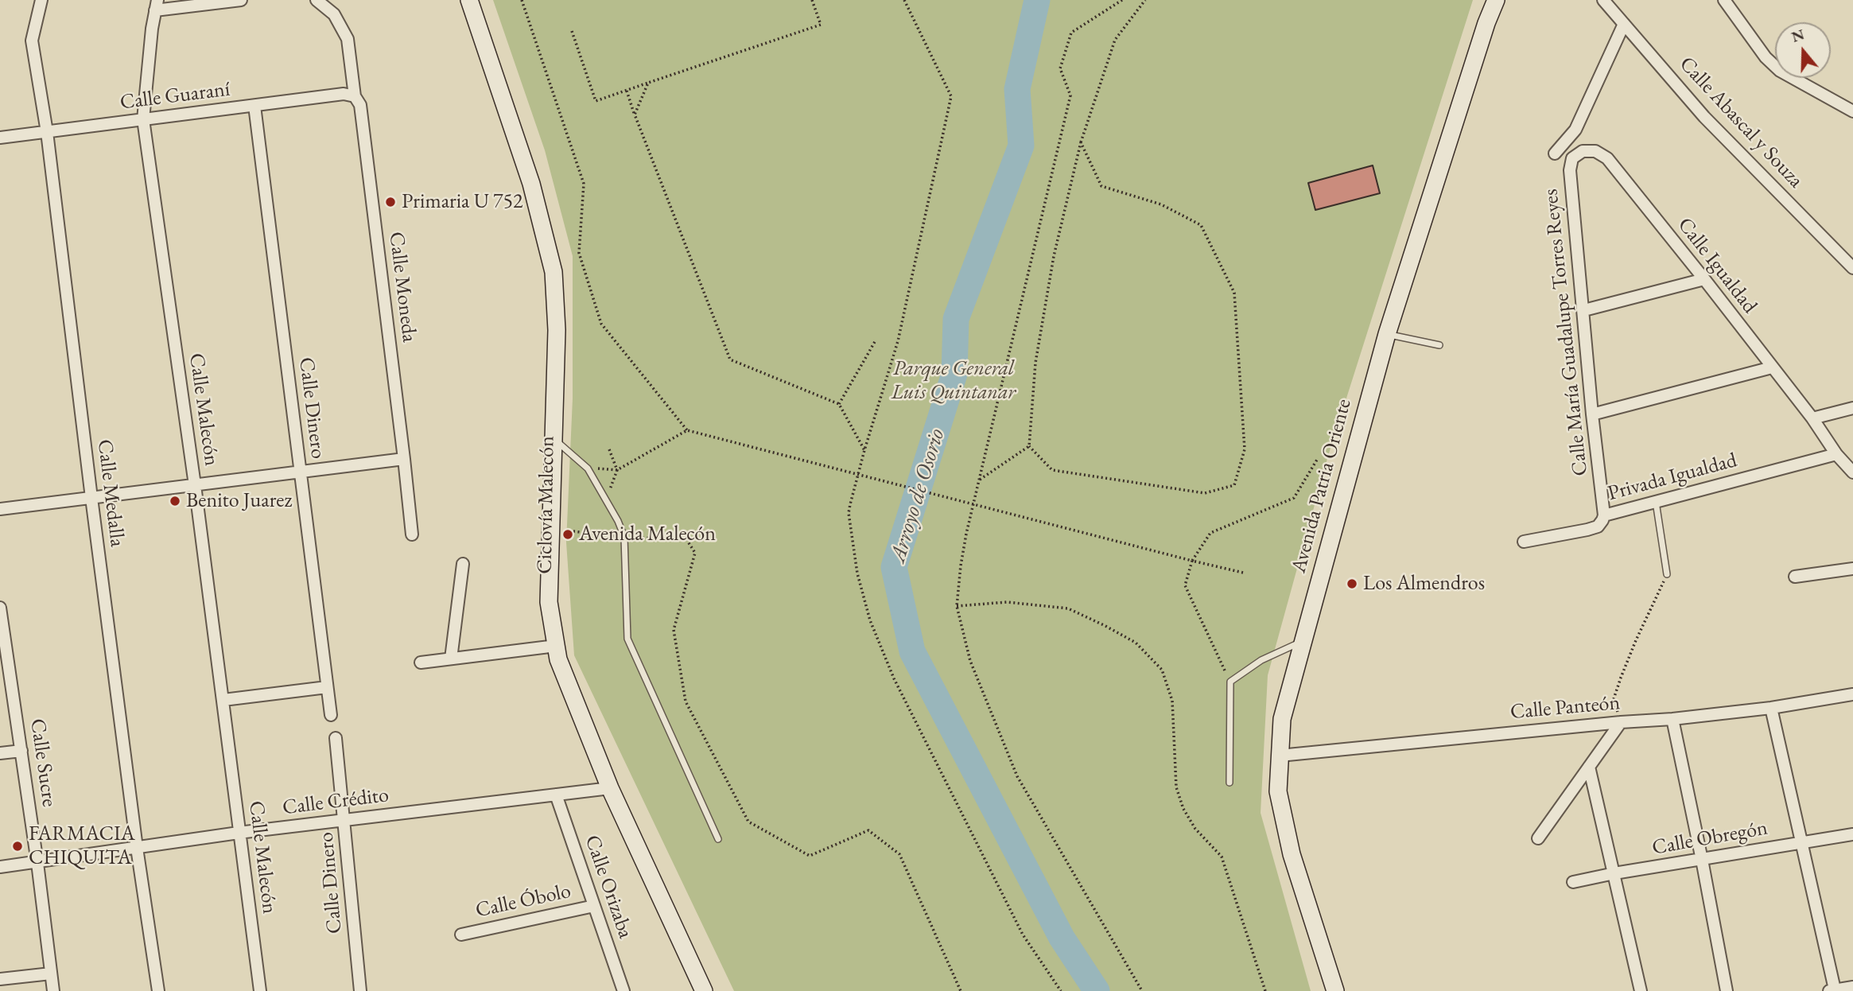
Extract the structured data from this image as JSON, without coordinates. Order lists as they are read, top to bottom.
{
  "streets": {
    "main road": ["Avenida Patria Oriente"],
    "street": [
      "Calle Guaraní",
      "Calle Abascal y Souza",
      "Calle Igualdad",
      "Calle Moneda",
      "Calle María Guadalupe Torres Reyes",
      "Calle Dinero",
      "Calle Malecón",
      "Privada Igualdad",
      "Calle Medalla",
      "Calle Panteón",
      "Calle Sucre",
      "Calle Crédito",
      "Calle Obregón",
      "Calle Orizaba",
      "Calle Óbolo"
    ]
  },
  "crossings": [
    ["Calle Guaraní", "Calle Moneda"],
    ["Calle Guaraní", "Calle Dinero"],
    ["Calle Guaraní", "Calle Malecón"],
    ["Calle Guaraní", "Calle Medalla"],
    ["Calle Igualdad", "Calle María Guadalupe Torres Reyes"],
    ["Calle Igualdad", "Privada Igualdad"],
    ["Calle María Guadalupe Torres Reyes", "Privada Igualdad"],
    ["Calle Dinero", "Calle Crédito"],
    ["Calle Malecón", "Calle Crédito"],
    ["Avenida Patria Oriente", "Calle Panteón"],
    ["Calle Medalla", "Calle Crédito"],
    ["Calle Sucre", "Calle Crédito"],
    ["Calle Crédito", "Calle Orizaba"],
    ["Calle Orizaba", "Calle Óbolo"]
  ],
  "water": ["Arroyo de Osorio"],
  "parks": ["Parque General Luis Quintanar"],
  "places": [
    "Primaria U 752",
    "Benito Juarez",
    "Avenida Malecón",
    "Los Almendros",
    "FARMACIA CHIQUITA"
  ],
  "north": "top"
}
